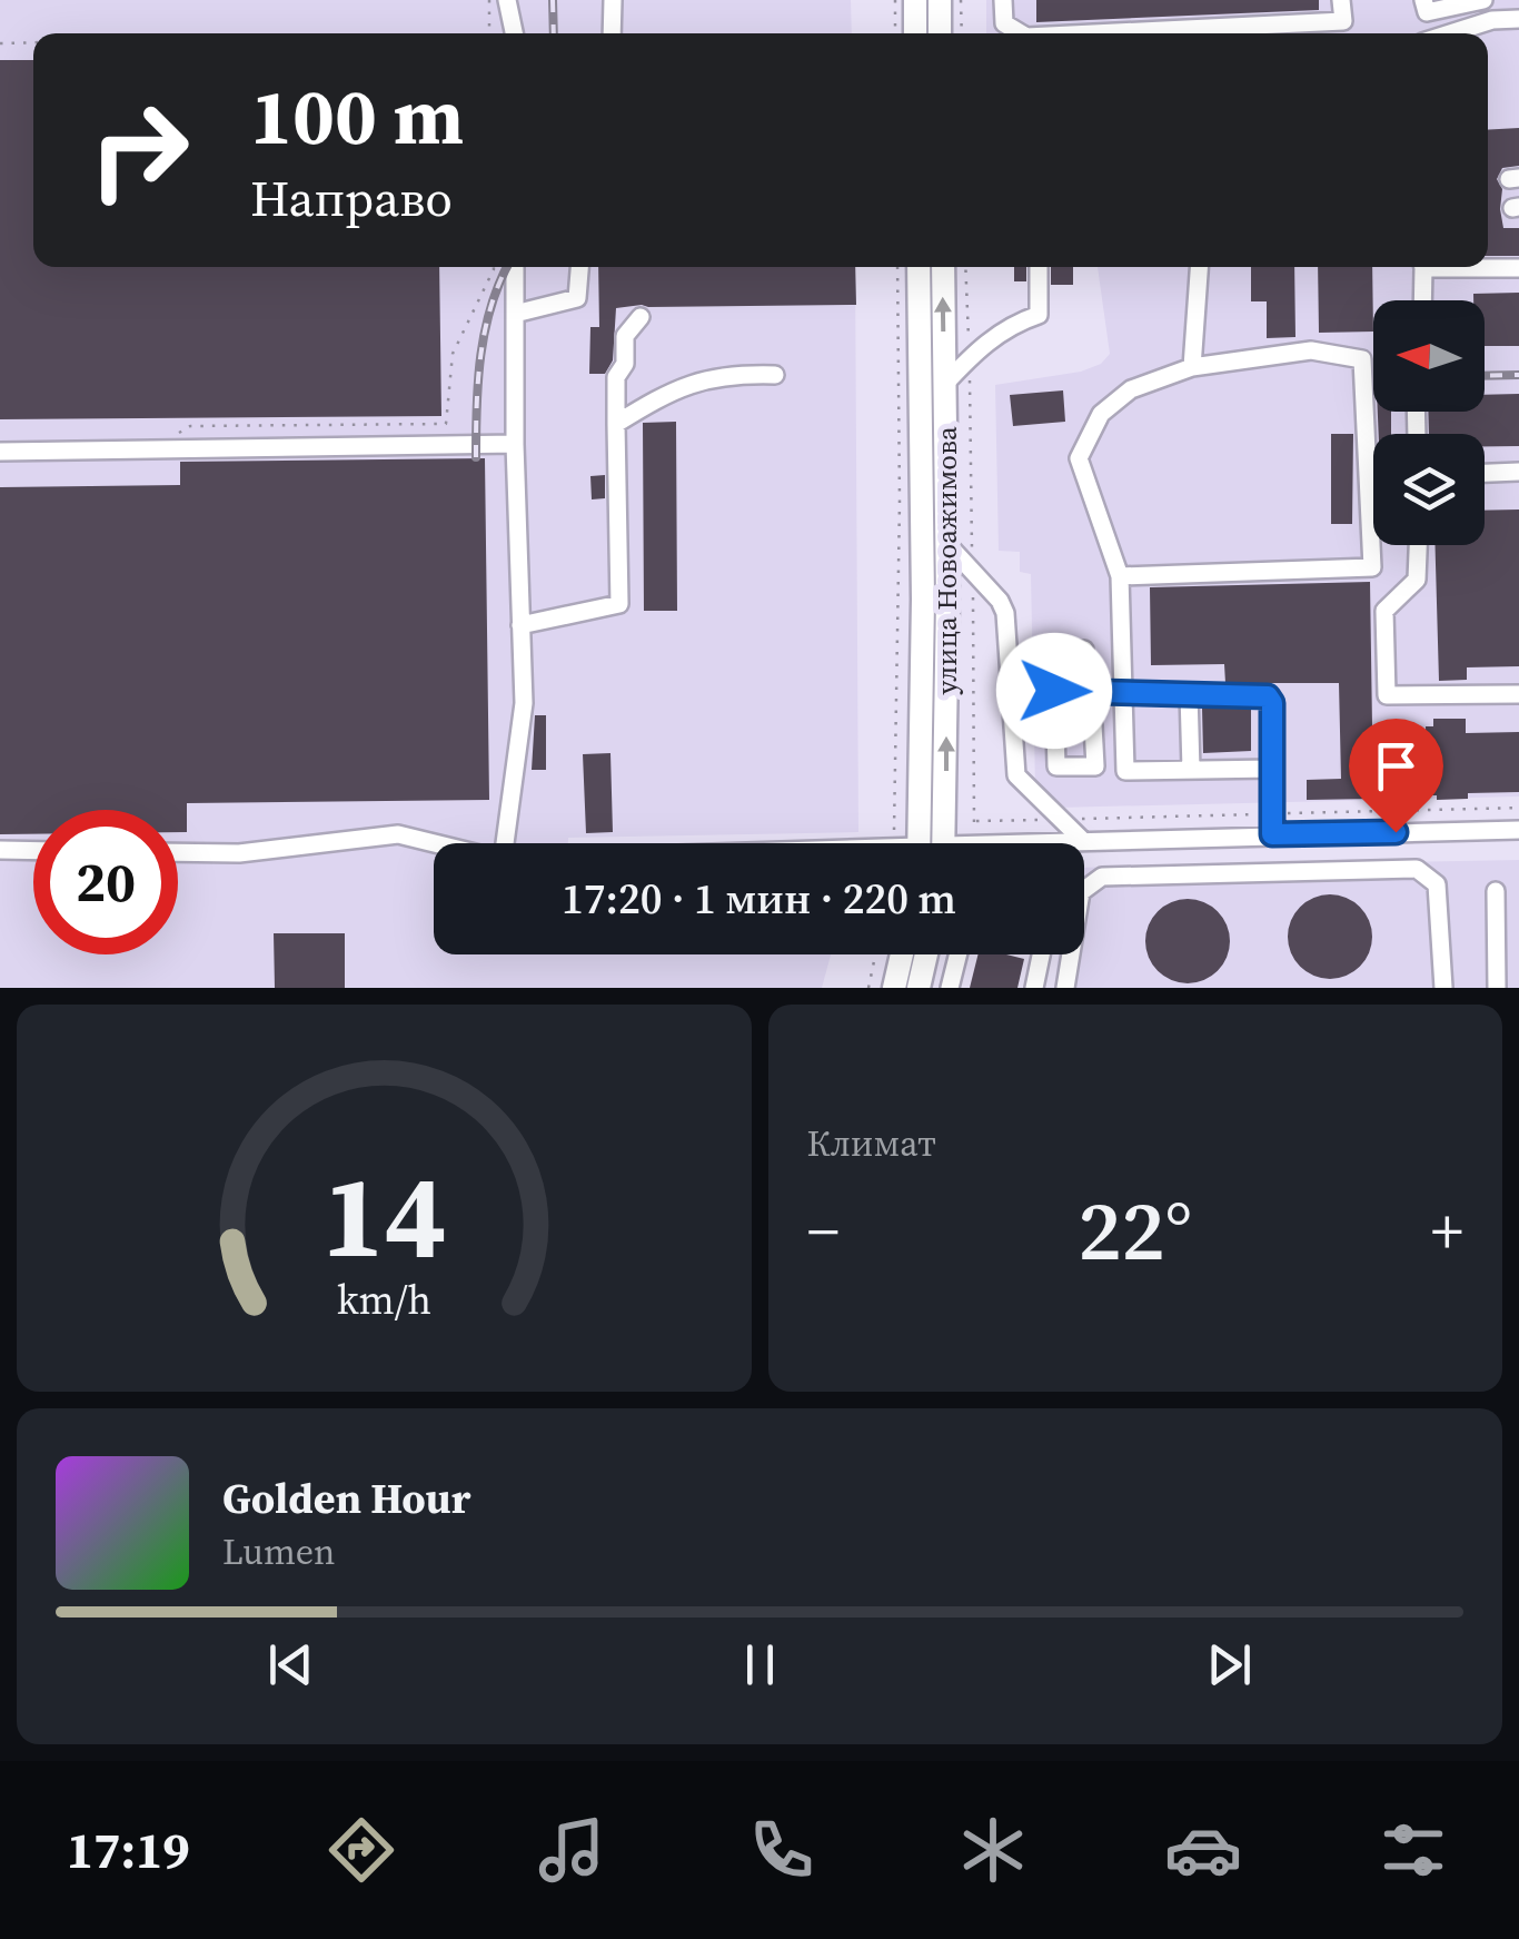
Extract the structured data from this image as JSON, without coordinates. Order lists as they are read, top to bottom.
{
  "streets": {
    "main road": ["улица Новоажимова"]
  },
  "north": "left",
  "page": {
    "turn": ["100 m", "Направо"],
    "limit": "20",
    "trip": "17:20 · 1 мин · 220 m",
    "tile": "Климат",
    "heat": ["−", "22°", "+"],
    "song": ["Golden Hour", "Lumen"],
    "tabs": "17:19",
    "gauge": ["14", "km/h"]
  }
}
